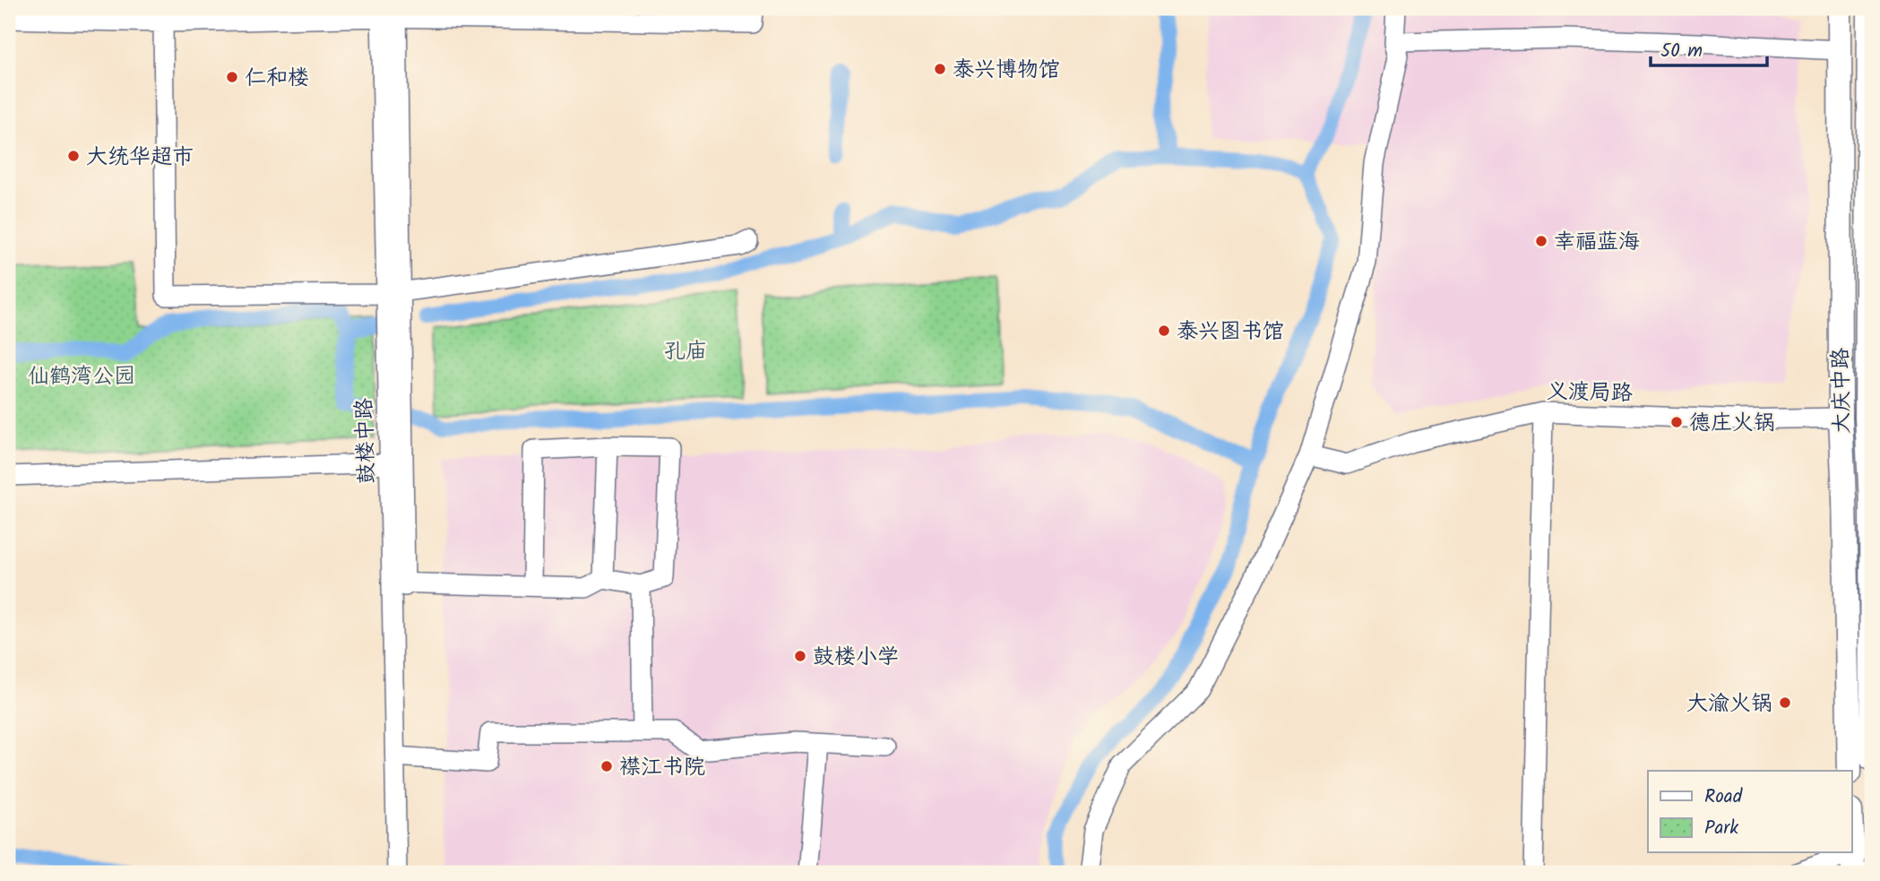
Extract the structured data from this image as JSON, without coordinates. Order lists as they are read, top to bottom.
{
  "streets": {
    "main road": ["大庆中路"],
    "street": ["义渡局路", "鼓楼中路"]
  },
  "crossings": [
    ["大庆中路", "义渡局路"]
  ],
  "parks": ["孔庙", "仙鹤湾公园"],
  "places": [
    "泰兴博物馆",
    "仁和楼",
    "大统华超市",
    "幸福蓝海",
    "泰兴图书馆",
    "德庄火锅",
    "鼓楼小学",
    "大渝火锅",
    "襟江书院"
  ],
  "legend": ["Road", "Park"],
  "scale_bar": "50 m"
}
